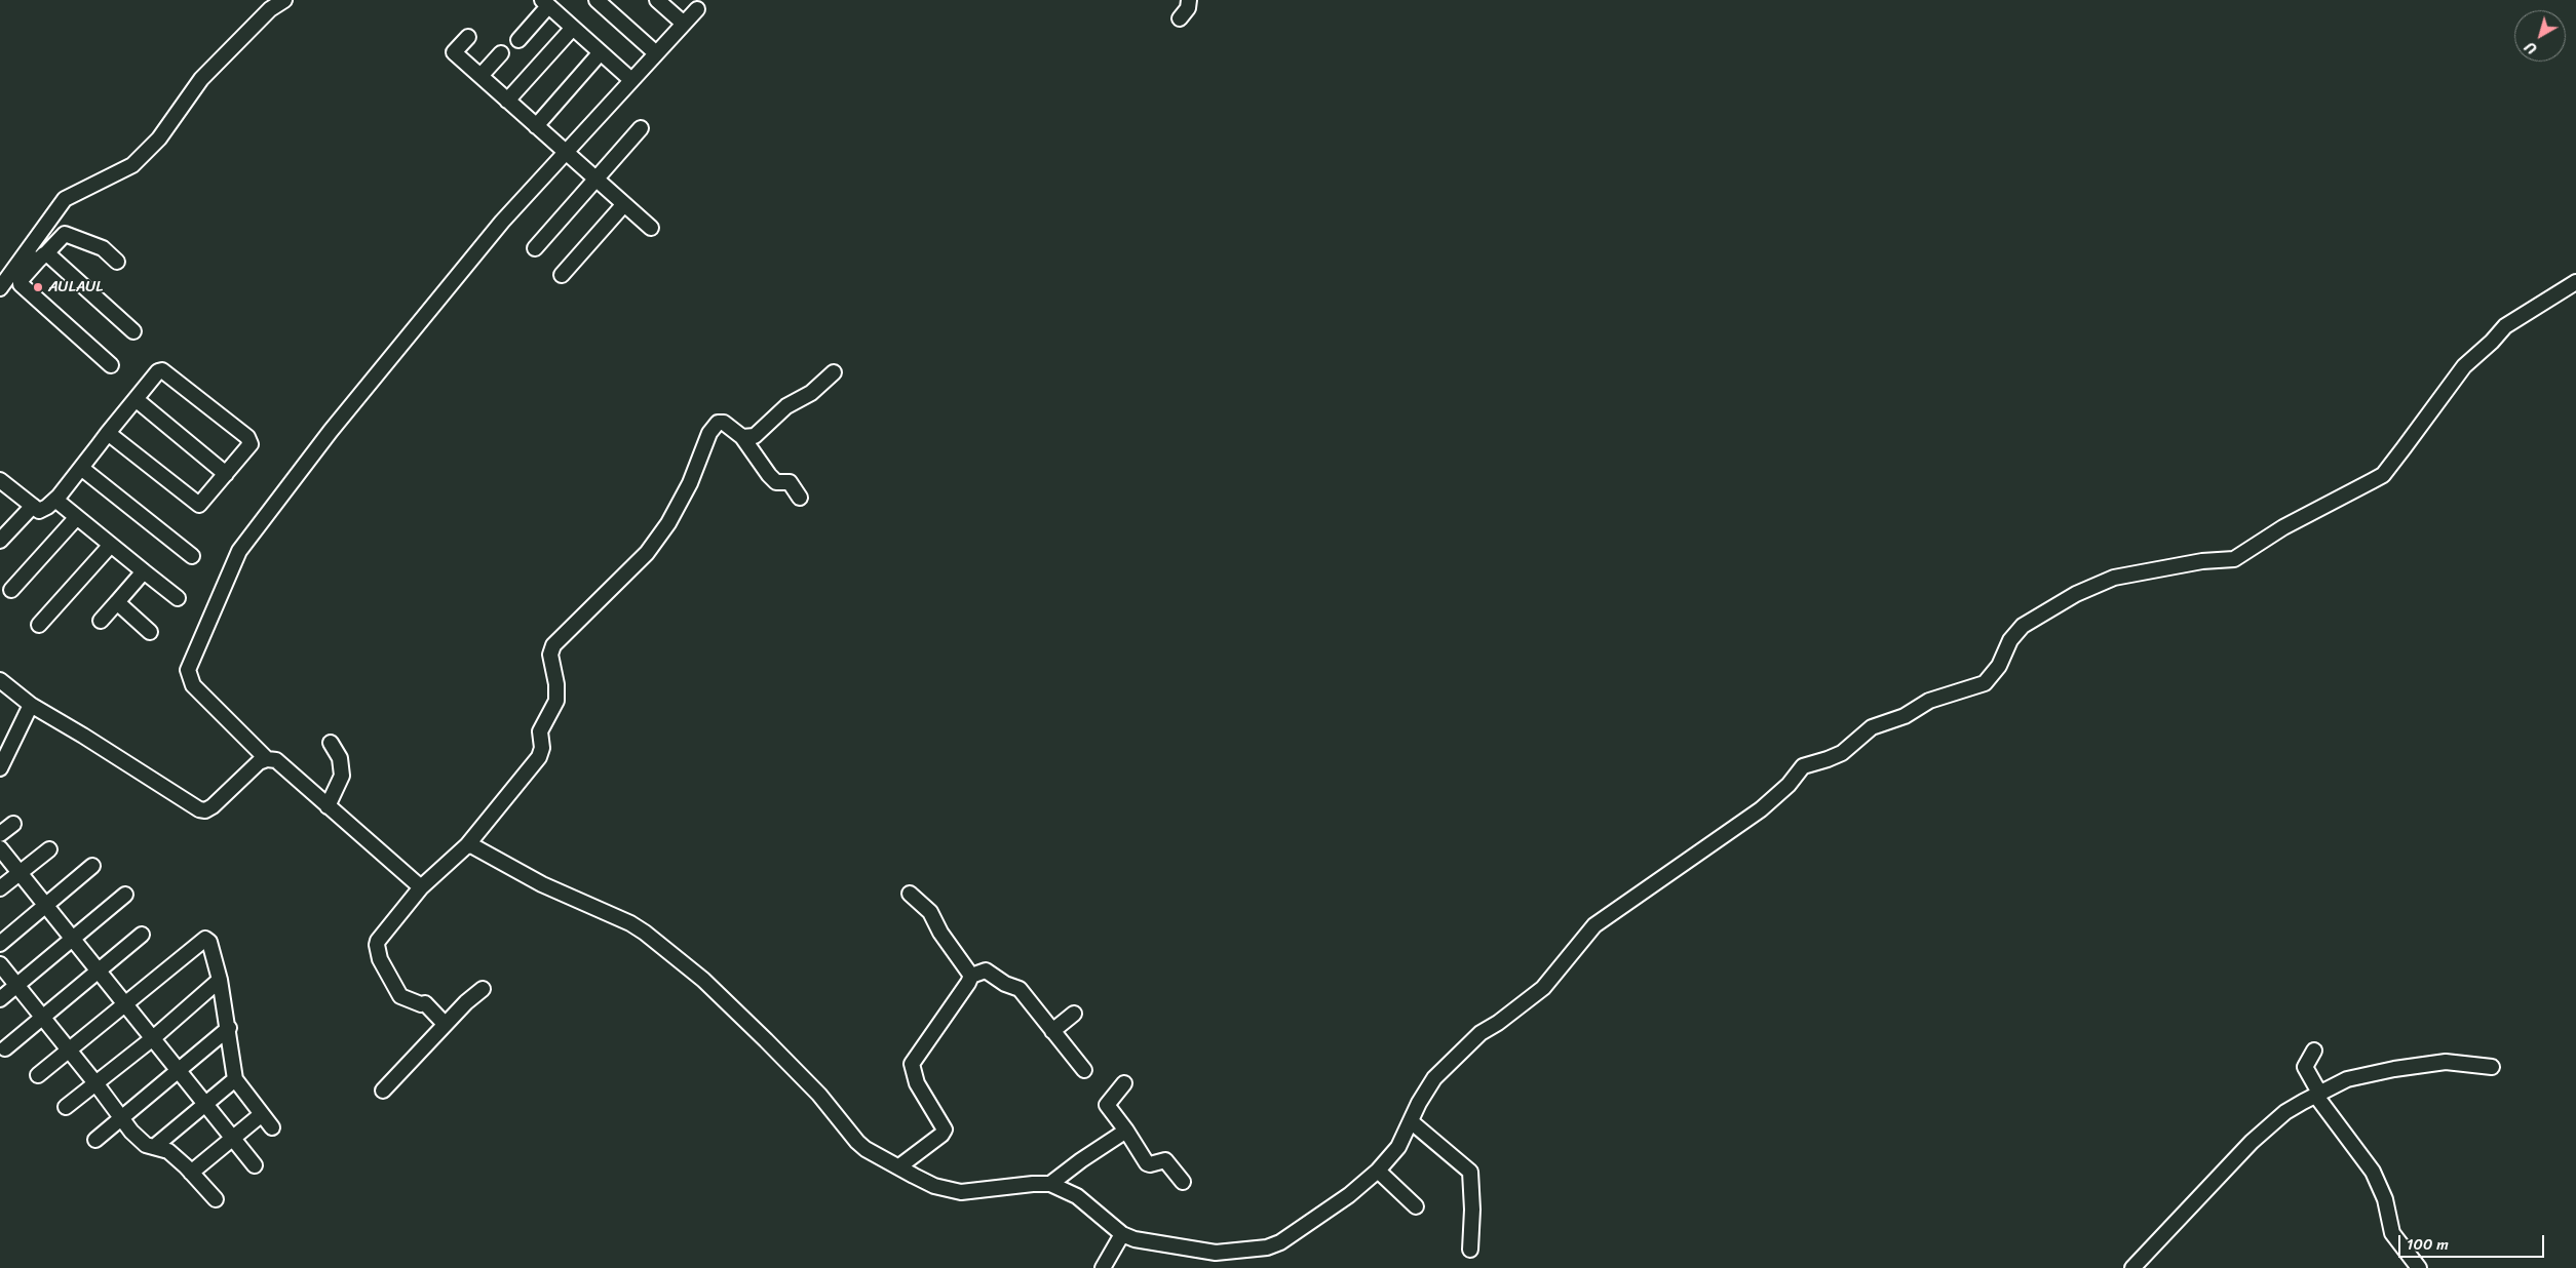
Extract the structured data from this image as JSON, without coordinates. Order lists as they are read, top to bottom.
{
  "places": ["AULAUL"],
  "scale_bar": "100 m",
  "north": "bottom left"
}
